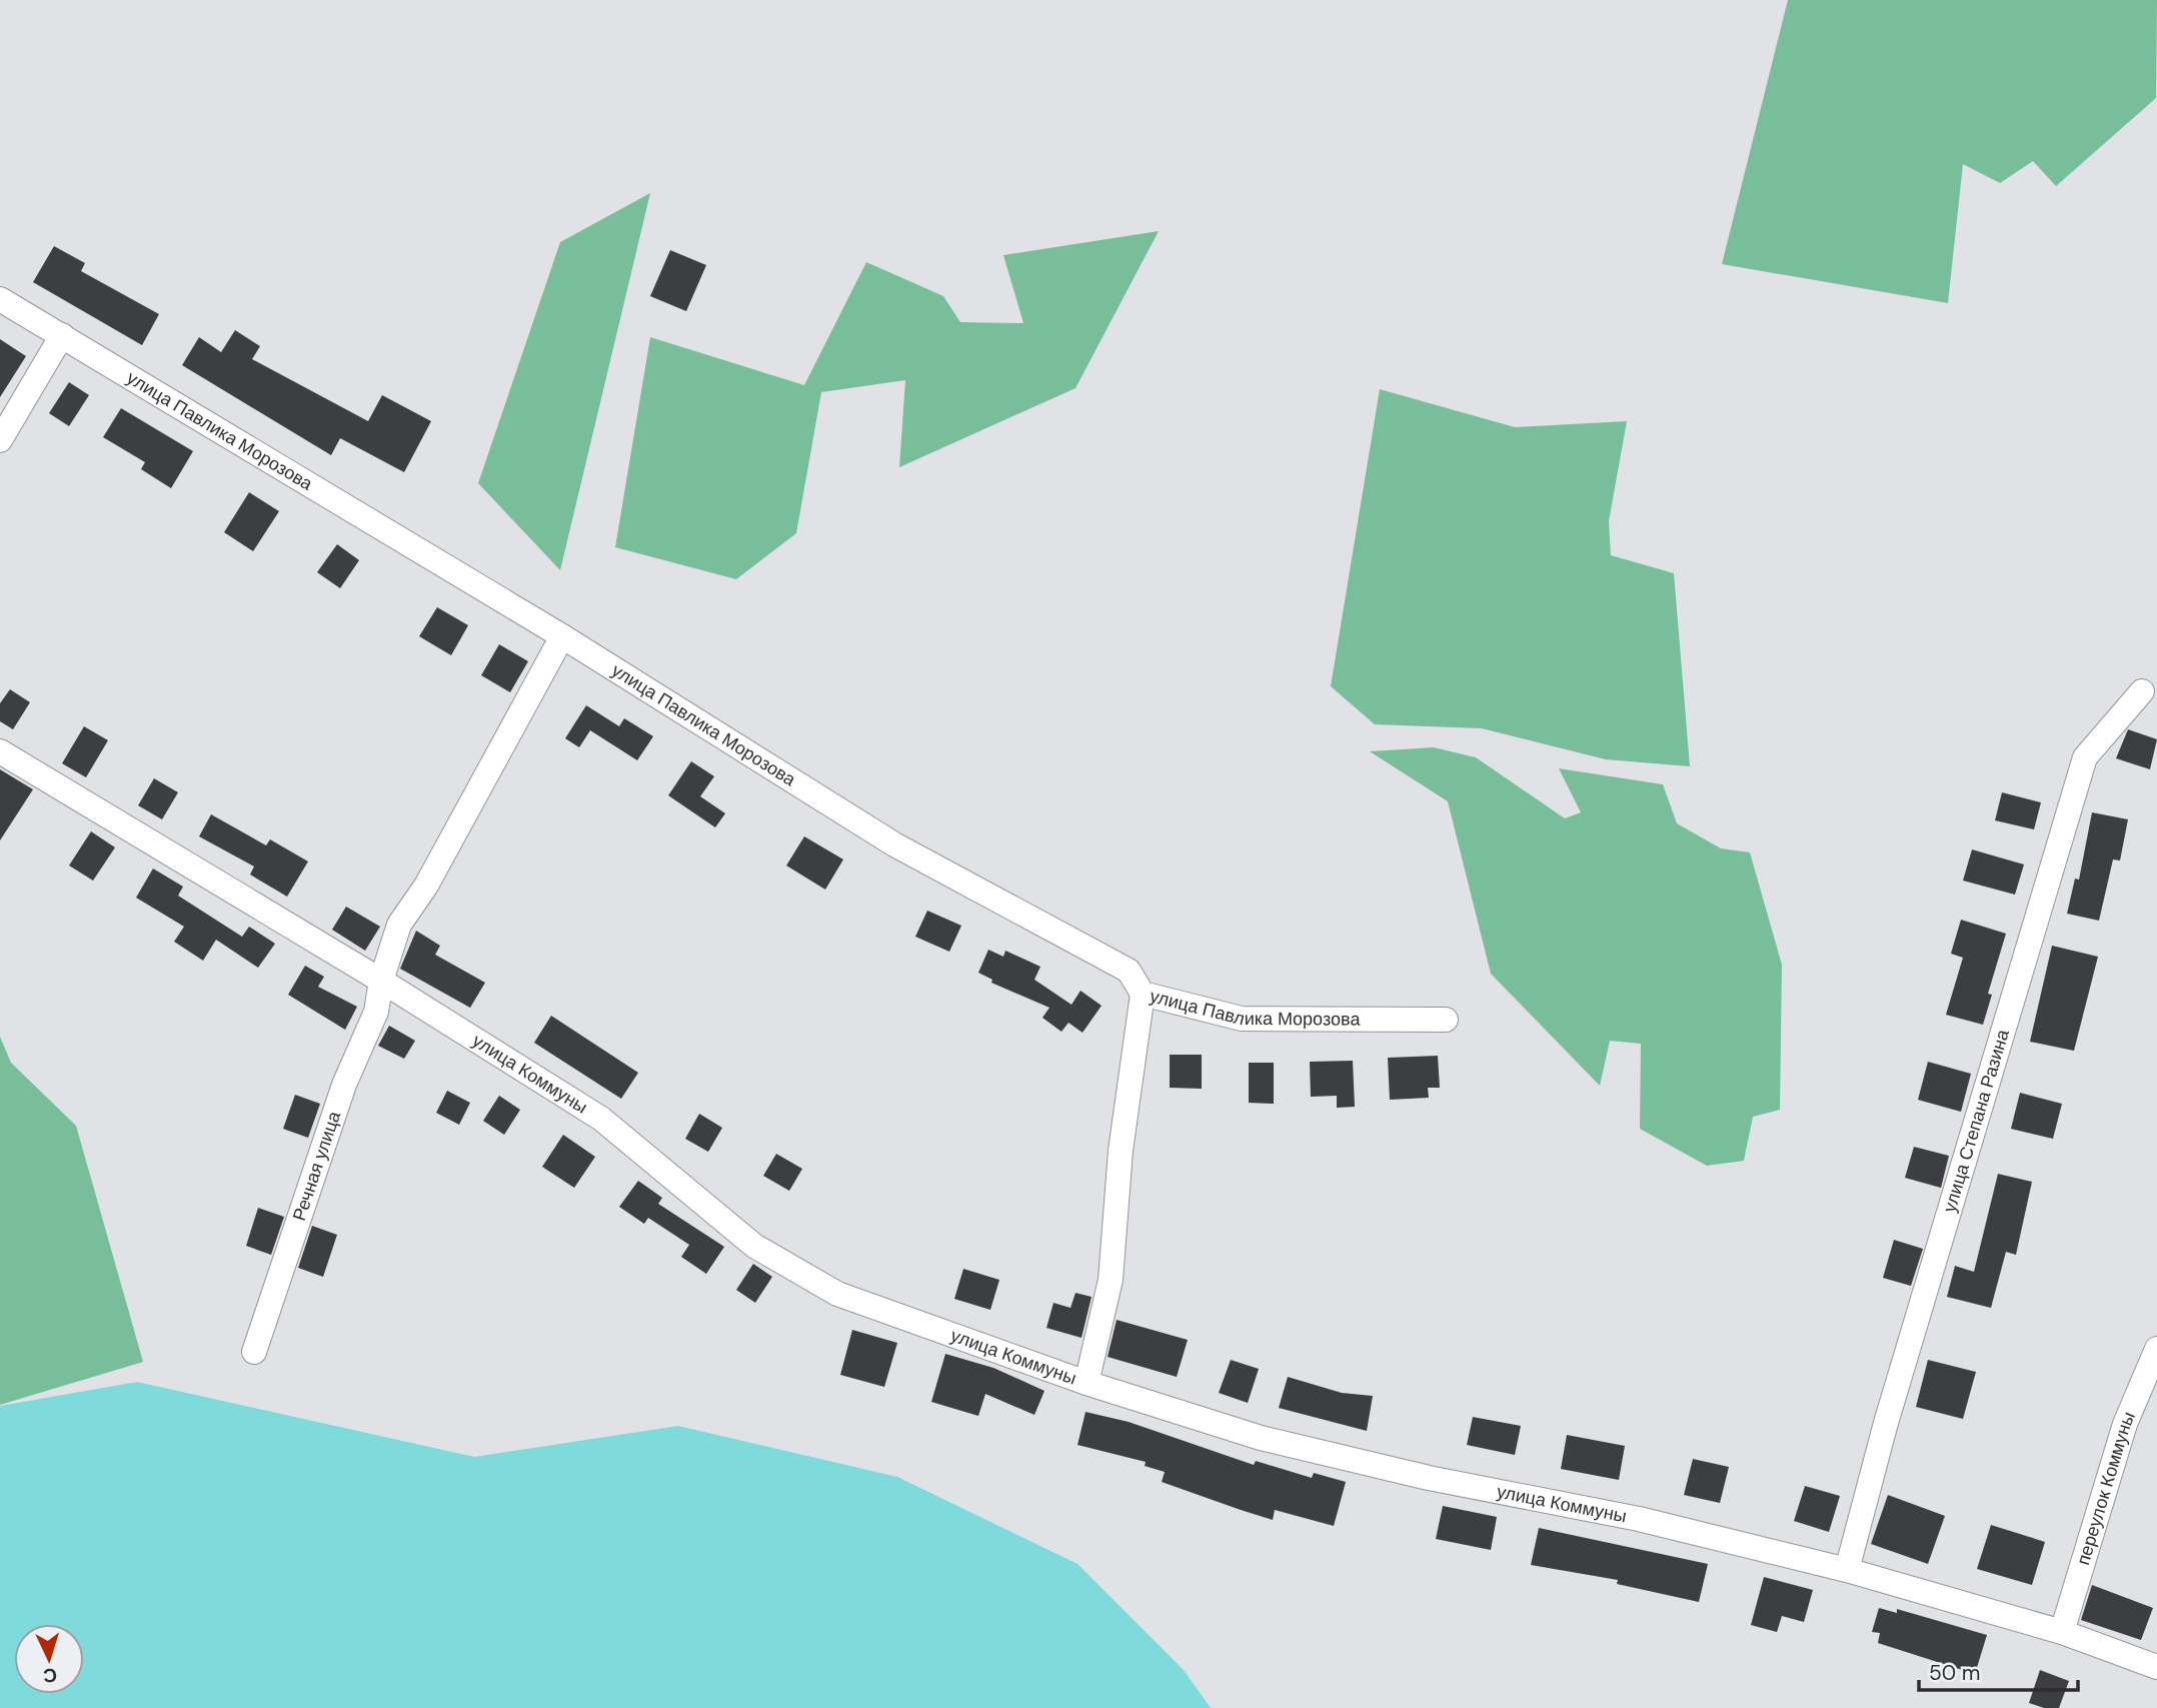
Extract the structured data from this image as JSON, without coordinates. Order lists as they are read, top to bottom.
{
  "streets": {
    "street": [
      "улица Павлика Морозова",
      "улица Коммуны",
      "улица Степана Разина",
      "Речная улица",
      "переулок Коммуны"
    ]
  },
  "crossings": [
    ["улица Павлика Морозова", "Речная улица"],
    ["улица Коммуны", "улица Степана Разина"],
    ["улица Коммуны", "Речная улица"],
    ["улица Коммуны", "переулок Коммуны"]
  ],
  "scale_bar": "50 m",
  "north": "bottom"
}
